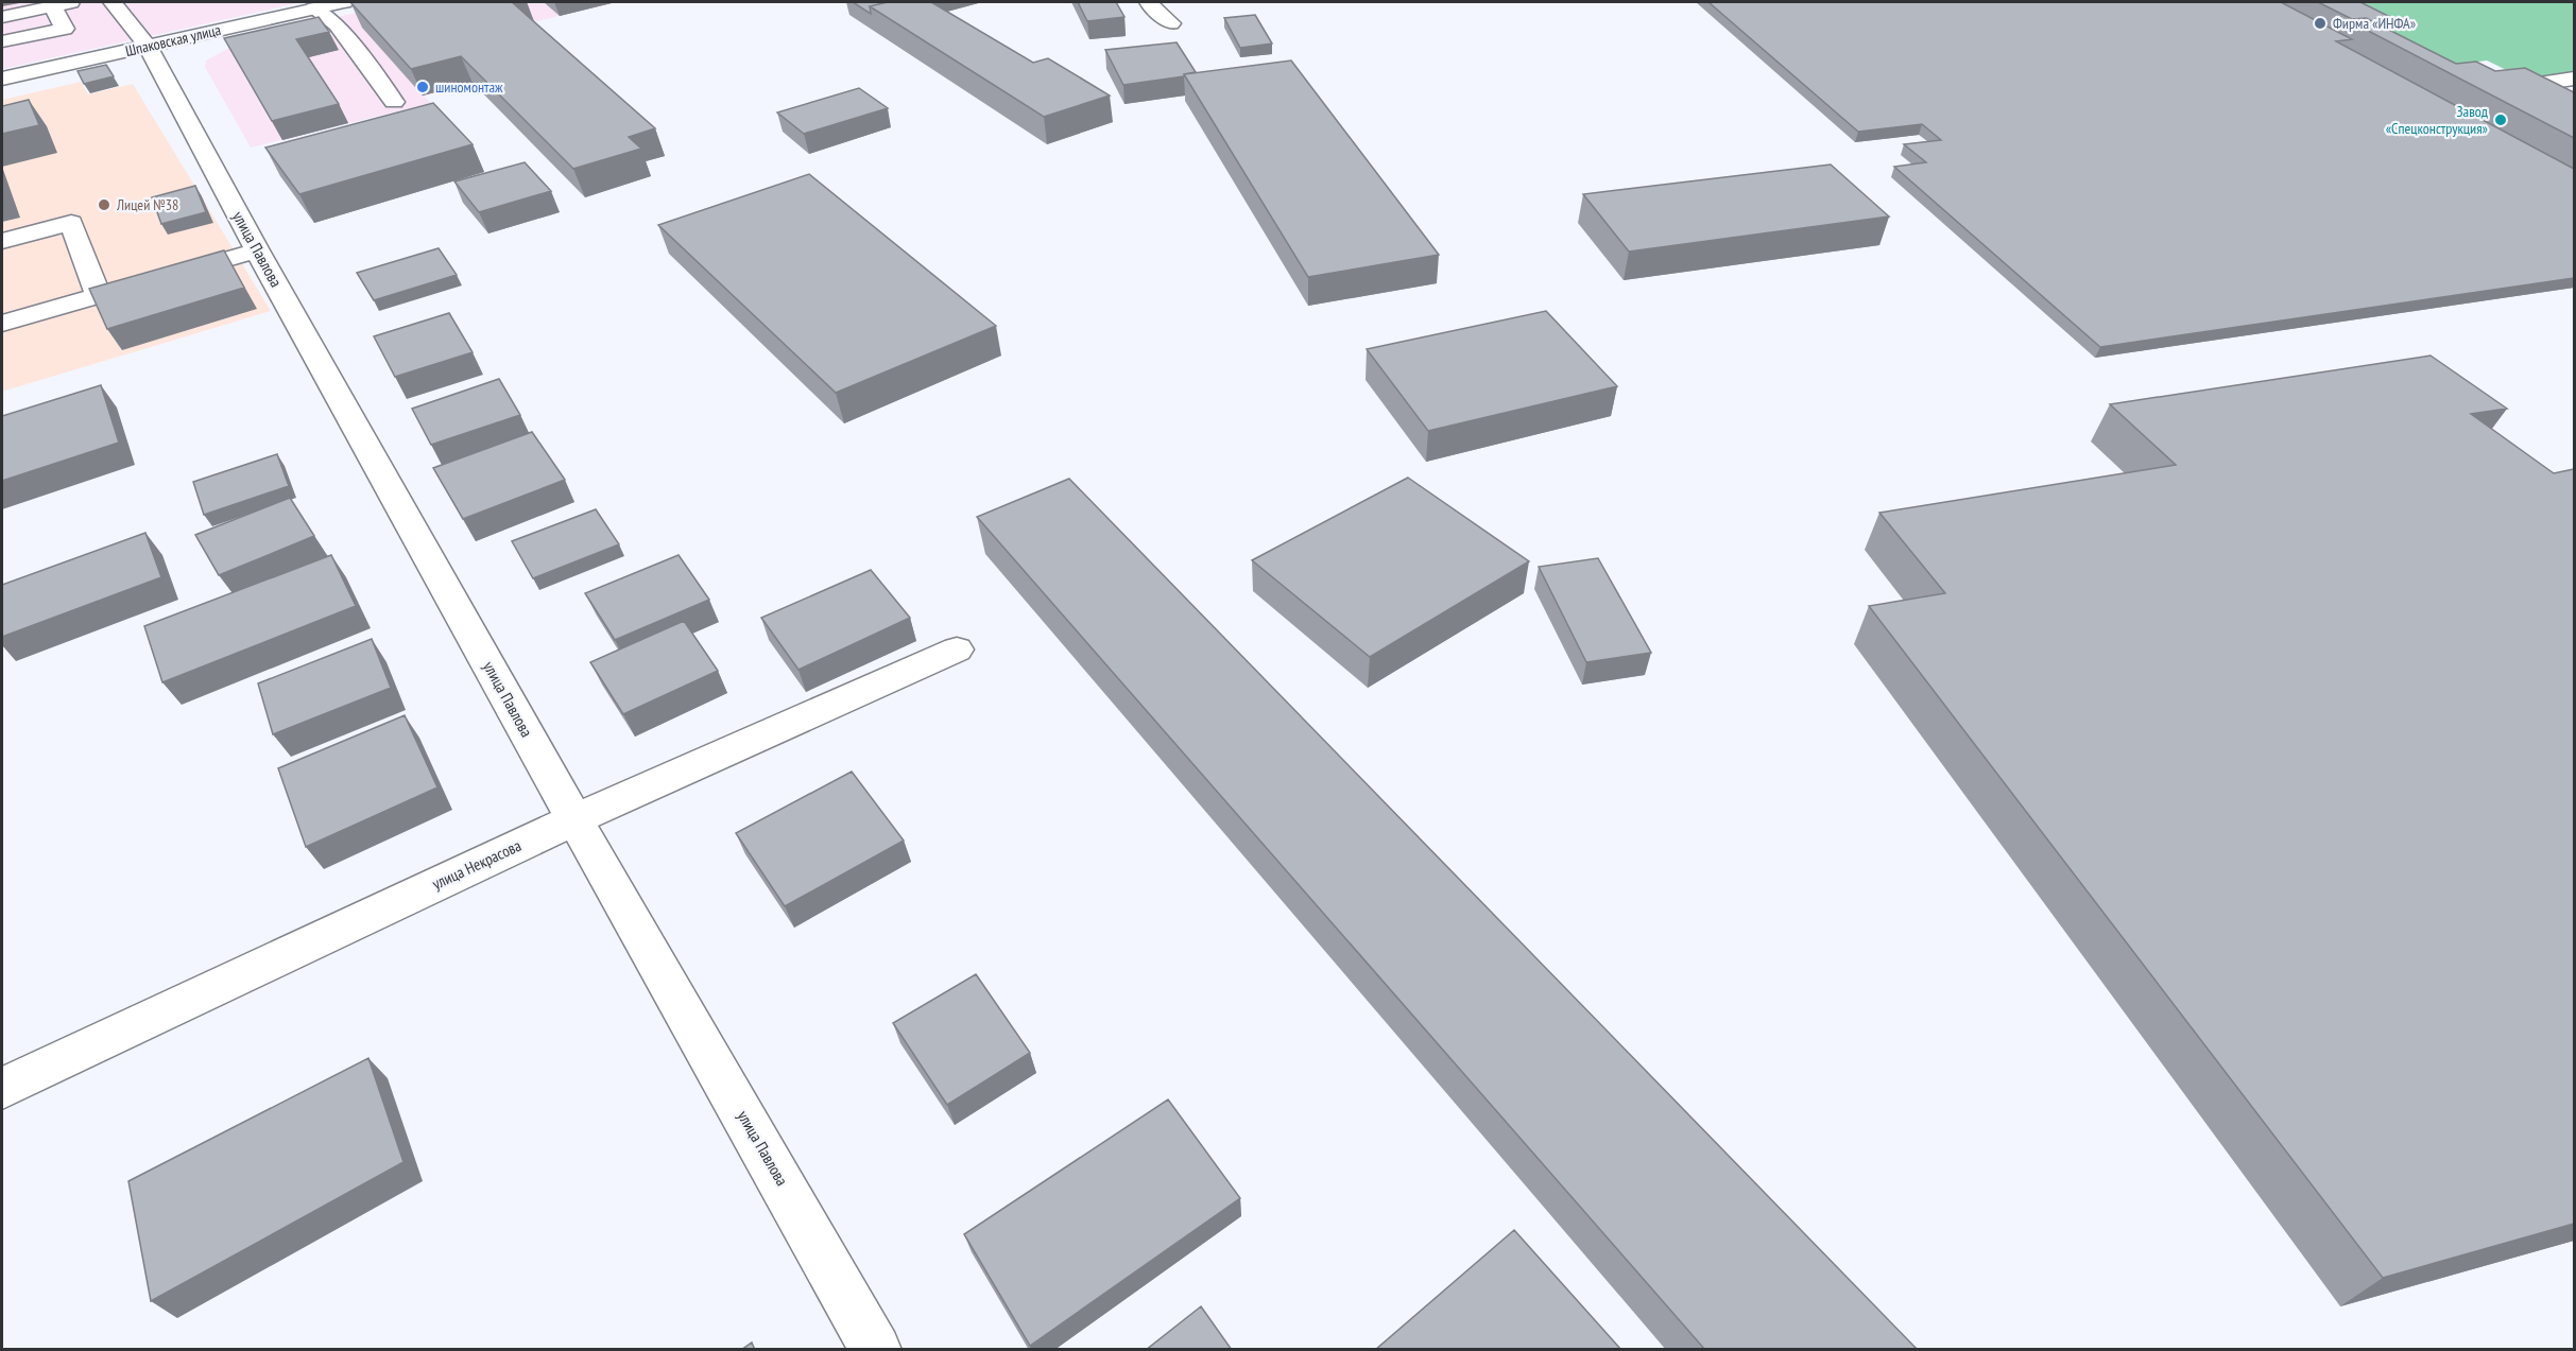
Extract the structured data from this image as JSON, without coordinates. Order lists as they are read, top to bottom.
{
  "streets": {
    "street": ["Шпаковская улица", "улица Павлова", "улица Некрасова"]
  },
  "crossings": [
    ["Шпаковская улица", "улица Павлова"],
    ["улица Павлова", "улица Некрасова"]
  ],
  "places": [
    "Фирма «ИНФА»",
    "шиномонтаж",
    "Завод «Спецконструкция»",
    "Лицей №38"
  ]
}
